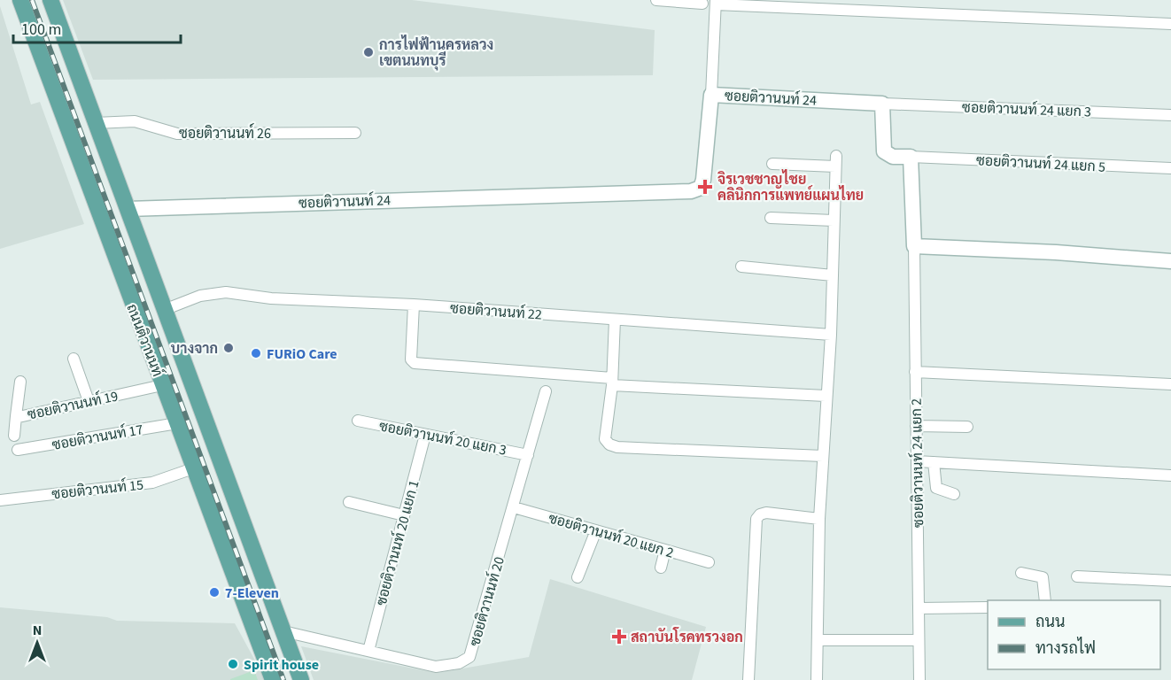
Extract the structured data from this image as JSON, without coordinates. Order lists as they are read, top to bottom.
{
  "streets": {
    "main road": ["ถนนติวานนท์"],
    "street": [
      "ซอยติวานนท์ 24",
      "ซอยติวานนท์ 24 แยก 3",
      "ซอยติวานนท์ 26",
      "ซอยติวานนท์ 24 แยก 5",
      "ซอยติวานนท์ 22",
      "ซอยติวานนท์ 19",
      "ซอยติวานนท์ 17",
      "ซอยติวานนท์ 20 แยก 3",
      "ซอยติวานนท์ 24 แยก 2",
      "ซอยติวานนท์ 15",
      "ซอยติวานนท์ 20 แยก 2",
      "ซอยติวานนท์ 20 แยก 1",
      "ซอยติวานนท์ 20"
    ]
  },
  "crossings": [
    ["ซอยติวานนท์ 24", "ซอยติวานนท์ 24 แยก 3"],
    ["ซอยติวานนท์ 24", "ถนนติวานนท์"],
    ["ซอยติวานนท์ 26", "ถนนติวานนท์"],
    ["ซอยติวานนท์ 22", "ถนนติวานนท์"],
    ["ถนนติวานนท์", "ซอยติวานนท์ 19"],
    ["ถนนติวานนท์", "ซอยติวานนท์ 17"],
    ["ถนนติวานนท์", "ซอยติวานนท์ 15"],
    ["ถนนติวานนท์", "ซอยติวานนท์ 20"],
    ["ซอยติวานนท์ 20 แยก 3", "ซอยติวานนท์ 20 แยก 1"],
    ["ซอยติวานนท์ 20 แยก 3", "ซอยติวานนท์ 20"],
    ["ซอยติวานนท์ 20 แยก 2", "ซอยติวานนท์ 20"],
    ["ซอยติวานนท์ 20 แยก 1", "ซอยติวานนท์ 20"]
  ],
  "places": {
    "other": [
      "การไฟฟ้านครหลวง เขตนนทบุรี",
      "บางจาก",
      "FURiO Care",
      "7-Eleven",
      "Spirit house"
    ],
    "health": ["จิรเวชชาญไชย คลินิกการแพทย์แผนไทย", "สถาบันโรคทรวงอก"]
  },
  "legend": ["ถนน", "ทางรถไฟ"],
  "scale_bar": "100 m",
  "north": "top"
}
